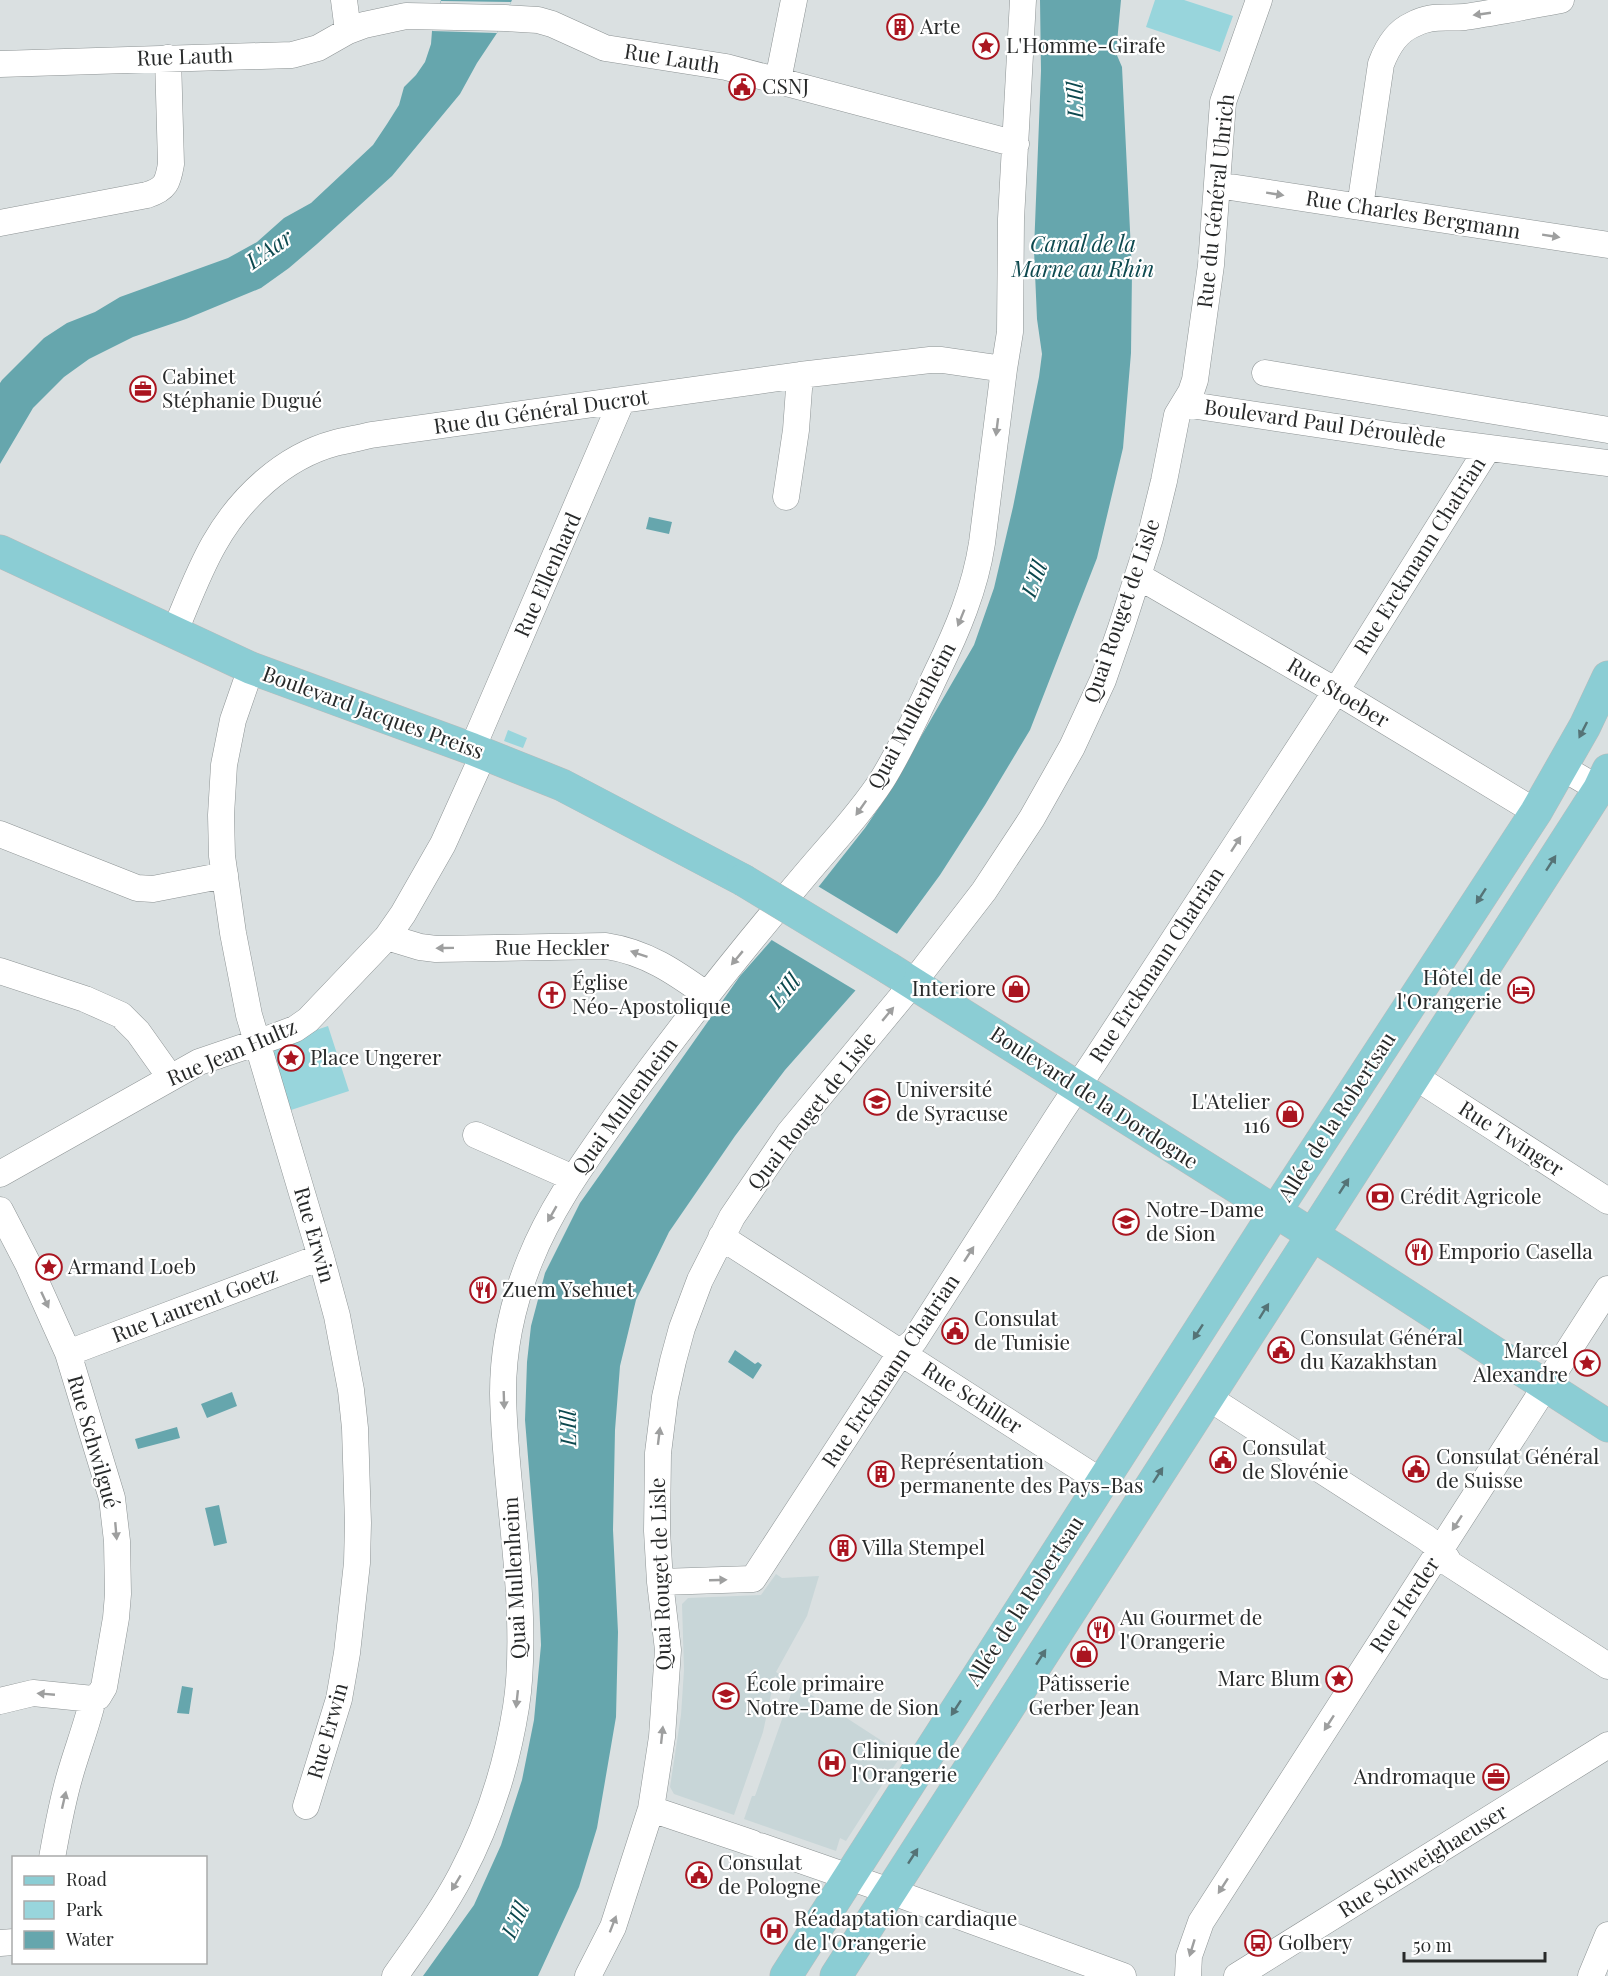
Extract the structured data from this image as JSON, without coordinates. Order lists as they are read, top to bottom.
{
  "streets": {
    "main road": ["Boulevard Jacques Preiss", "Boulevard de la Dordogne", "Allée de la Robertsau"],
    "street": [
      "Rue Lauth",
      "Rue du Général Uhrich",
      "Rue Charles Bergmann",
      "Rue du Général Ducrot",
      "Boulevard Paul Déroulède",
      "Rue Erckmann Chatrian",
      "Rue Ellenhard",
      "Quai Rouget de Lisle",
      "Rue Stoeber",
      "Quai Mullenheim",
      "Rue Heckler",
      "Rue Jean Hultz",
      "Rue Twinger",
      "Rue Erwin",
      "Rue Laurent Goetz",
      "Rue Schiller",
      "Rue Schwilgué",
      "Rue Herder",
      "Rue Schweighaeuser"
    ]
  },
  "crossings": [
    ["Rue Lauth", "Quai Mullenheim"],
    ["Rue du Général Uhrich", "Rue Charles Bergmann"],
    ["Rue du Général Uhrich", "Boulevard Paul Déroulède"],
    ["Rue du Général Uhrich", "Quai Rouget de Lisle"],
    ["Rue du Général Ducrot", "Rue Ellenhard"],
    ["Rue du Général Ducrot", "Boulevard Jacques Preiss"],
    ["Rue du Général Ducrot", "Quai Mullenheim"],
    ["Boulevard Paul Déroulède", "Rue Erckmann Chatrian"],
    ["Boulevard Paul Déroulède", "Quai Rouget de Lisle"],
    ["Rue Erckmann Chatrian", "Quai Rouget de Lisle"],
    ["Rue Erckmann Chatrian", "Rue Stoeber"],
    ["Rue Erckmann Chatrian", "Boulevard de la Dordogne"],
    ["Rue Erckmann Chatrian", "Rue Schiller"],
    ["Rue Ellenhard", "Boulevard Jacques Preiss"],
    ["Rue Ellenhard", "Rue Jean Hultz"],
    ["Quai Rouget de Lisle", "Rue Stoeber"],
    ["Quai Rouget de Lisle", "Boulevard Jacques Preiss"],
    ["Quai Rouget de Lisle", "Boulevard de la Dordogne"],
    ["Quai Rouget de Lisle", "Rue Schiller"],
    ["Rue Stoeber", "Allée de la Robertsau"],
    ["Boulevard Jacques Preiss", "Rue Jean Hultz"],
    ["Boulevard Jacques Preiss", "Boulevard de la Dordogne"],
    ["Boulevard Jacques Preiss", "Rue Erwin"],
    ["Quai Mullenheim", "Rue Heckler"],
    ["Rue Heckler", "Rue Jean Hultz"],
    ["Rue Jean Hultz", "Rue Erwin"],
    ["Boulevard de la Dordogne", "Allée de la Robertsau"],
    ["Boulevard de la Dordogne", "Rue Herder"],
    ["Allée de la Robertsau", "Rue Twinger"],
    ["Allée de la Robertsau", "Rue Schiller"],
    ["Rue Erwin", "Rue Laurent Goetz"],
    ["Rue Laurent Goetz", "Rue Schwilgué"]
  ],
  "one_way": [
    "Rue Charles Bergmann",
    "Rue Erckmann Chatrian",
    "Quai Rouget de Lisle",
    "Quai Mullenheim",
    "Rue Herder"
  ],
  "water": ["L'Ill", "Canal de la Marne au Rhin", "L'Aar"],
  "places": {
    "building": ["Arte", "Représentation permanente des Pays-Bas", "Villa Stempel"],
    "place": [
      "L'Homme-Girafe",
      "Place Ungerer",
      "Armand Loeb",
      "Marcel Alexandre",
      "Marc Blum"
    ],
    "public building": [
      "CSNJ",
      "Consulat de Tunisie",
      "Consulat Général du Kazakhstan",
      "Consulat de Slovénie",
      "Consulat Général de Suisse",
      "Consulat de Pologne"
    ],
    "office": ["Cabinet Stéphanie Dugué", "Andromaque"],
    "shop": ["Interiore", "L'Atelier 116", "Pâtisserie Gerber Jean"],
    "hotel": ["Hôtel de l'Orangerie"],
    "church": ["Église Néo-Apostolique"],
    "school or university": ["Université de Syracuse", "Notre-Dame de Sion", "École primaire Notre-Dame de Sion"],
    "bank": ["Crédit Agricole"],
    "restaurant": ["Emporio Casella", "Zuem Ysehuet", "Au Gourmet de l'Orangerie"],
    "hospital": ["Clinique de l'Orangerie", "Réadaptation cardiaque de l'Orangerie"],
    "bus stop": ["Golbery"]
  },
  "legend": ["Road", "Park", "Water"],
  "scale_bar": "50 m"
}
